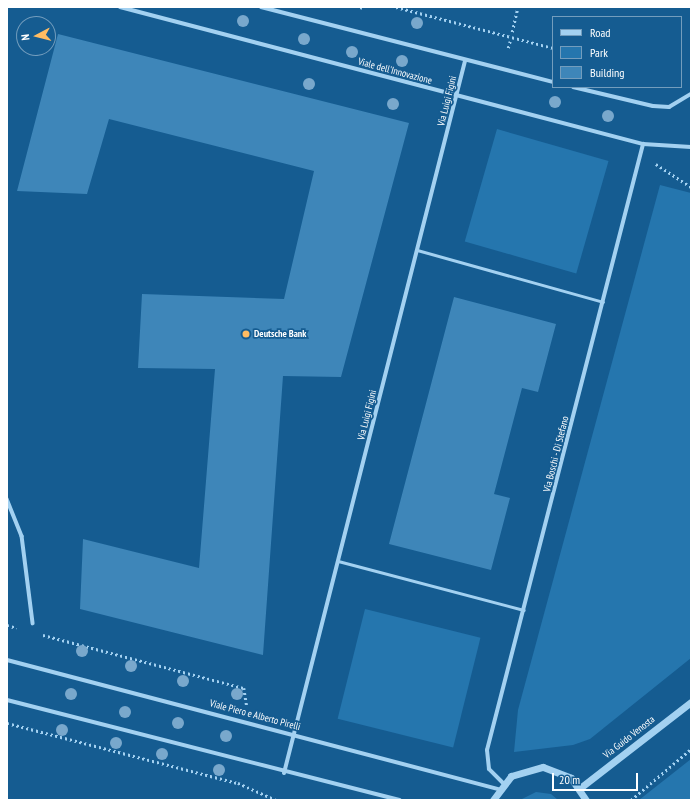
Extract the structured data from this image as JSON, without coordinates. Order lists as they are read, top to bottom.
{
  "streets": {
    "street": [
      "Viale dell'Innovazione",
      "Via Luigi Figini",
      "Via Boschi - Di Stefano",
      "Viale Piero e Alberto Pirelli",
      "Via Guido Venosta"
    ]
  },
  "crossings": [
    ["Viale dell'Innovazione", "Via Luigi Figini"],
    ["Viale dell'Innovazione", "Via Boschi - Di Stefano"],
    ["Via Luigi Figini", "Viale Piero e Alberto Pirelli"],
    ["Via Boschi - Di Stefano", "Viale Piero e Alberto Pirelli"]
  ],
  "places": ["Deutsche Bank"],
  "legend": ["Road", "Park", "Building"],
  "scale_bar": "20 m",
  "north": "left"
}
